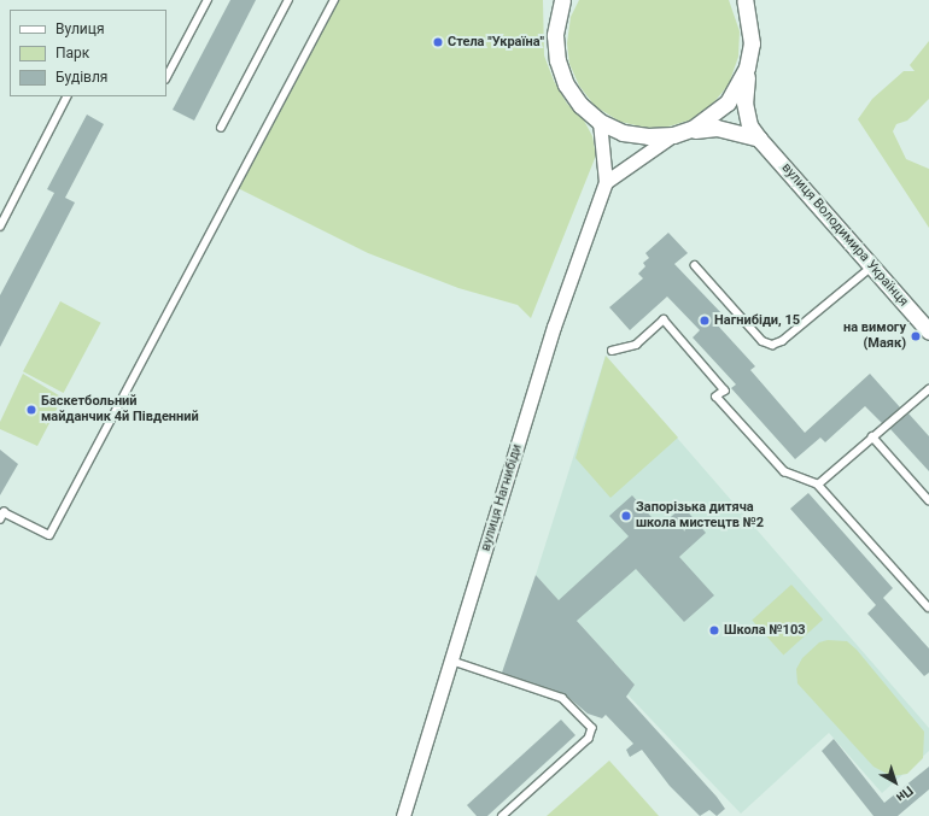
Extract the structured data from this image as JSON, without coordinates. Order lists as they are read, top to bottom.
{
  "streets": {
    "street": ["вулиця Володимира Українця", "вулиця Нагнибіди"]
  },
  "crossings": [
    ["вулиця Володимира Українця", "вулиця Нагнибіди"]
  ],
  "places": [
    "Стела \"Україна\"",
    "Нагнибіди, 15",
    "на вимогу (Маяк)",
    "Баскетбольний майданчик 4й Південний",
    "Запорізька дитяча школа мистецтв №2",
    "Школа №103"
  ],
  "legend": ["Вулиця", "Парк", "Будівля"],
  "north": "bottom right"
}
